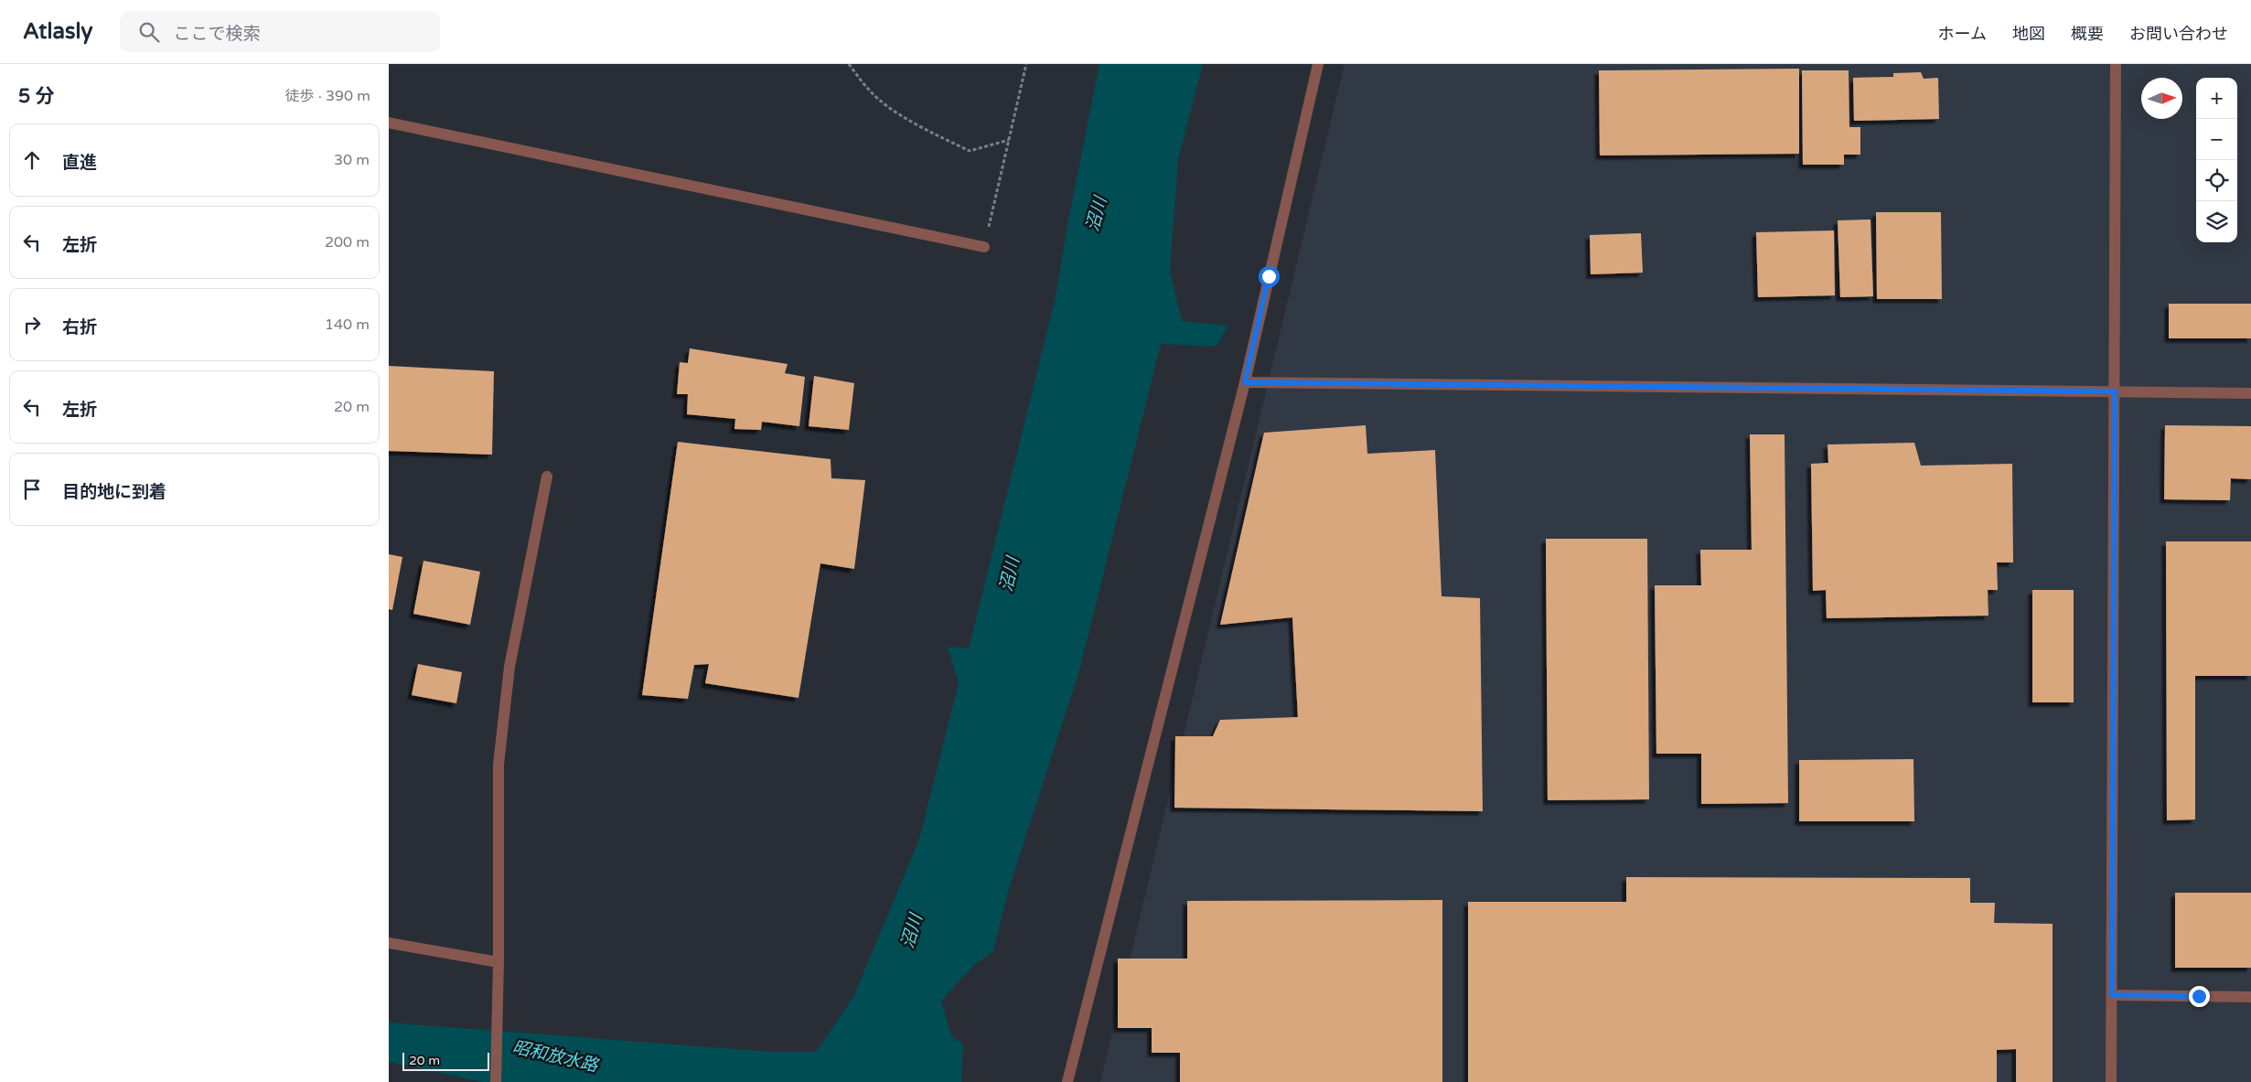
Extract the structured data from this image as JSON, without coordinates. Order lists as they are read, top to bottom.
{
  "water": ["沼川", "昭和放水路"],
  "scale_bar": "20 m",
  "north": "right",
  "page": {
    "header": "Atlasly",
    "search": "ここで検索",
    "nav": [
      "ホーム",
      "地図",
      "概要",
      "お問い合わせ"
    ],
    "heading": ["5 分", "徒歩 · 390 m"],
    "map_buttons": ["+", "−"],
    "list": [
      ["直進", "30 m"],
      ["左折", "200 m"],
      ["右折", "140 m"],
      ["左折", "20 m"],
      "目的地に到着"
    ],
    "scale": "20 m"
  }
}
